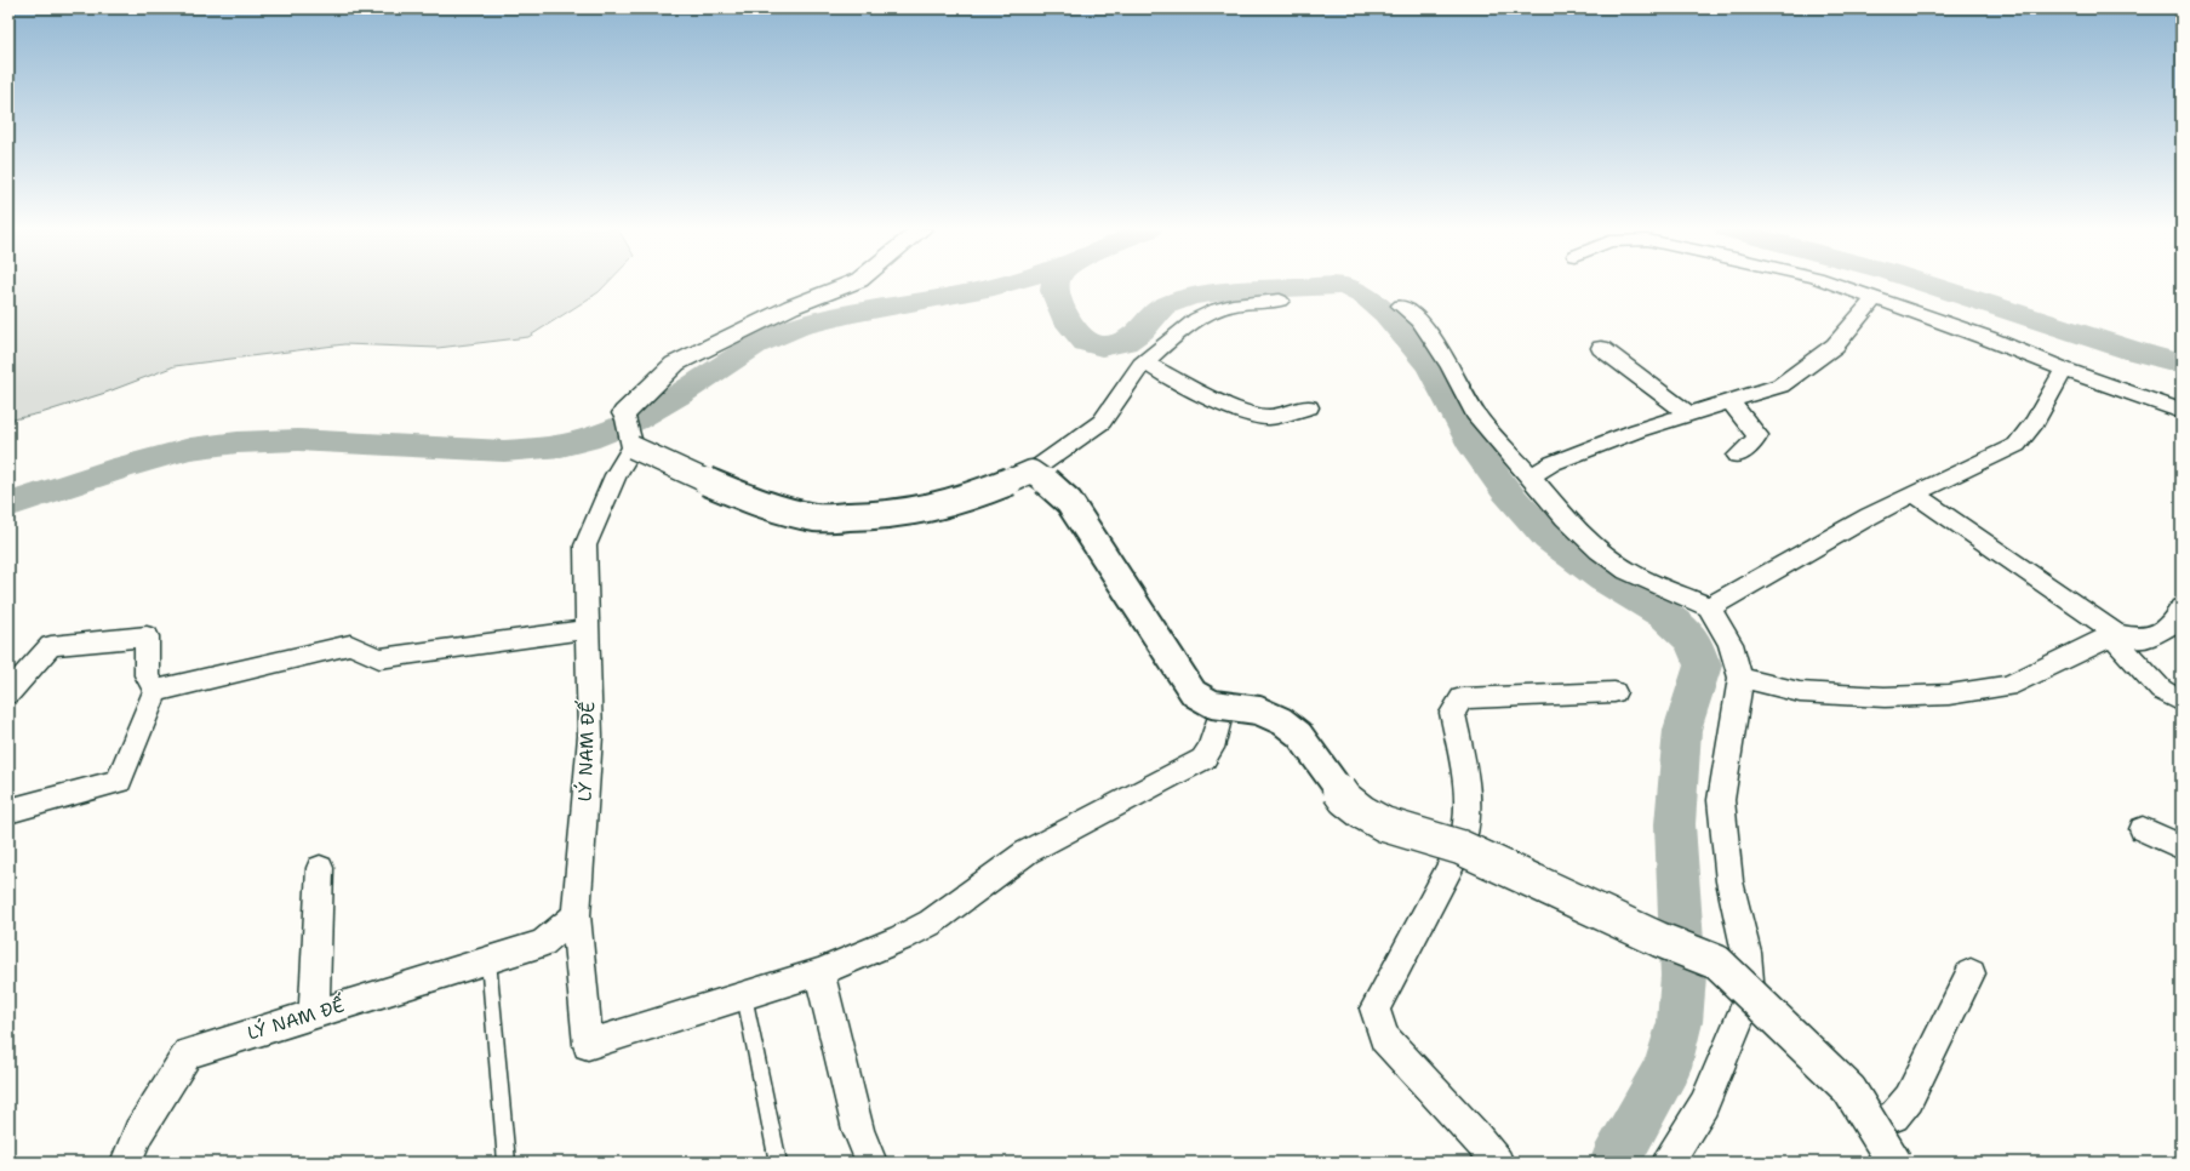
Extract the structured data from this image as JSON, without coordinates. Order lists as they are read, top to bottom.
{
  "streets": {
    "street": ["LÝ NAM ĐẾ"]
  }
}
